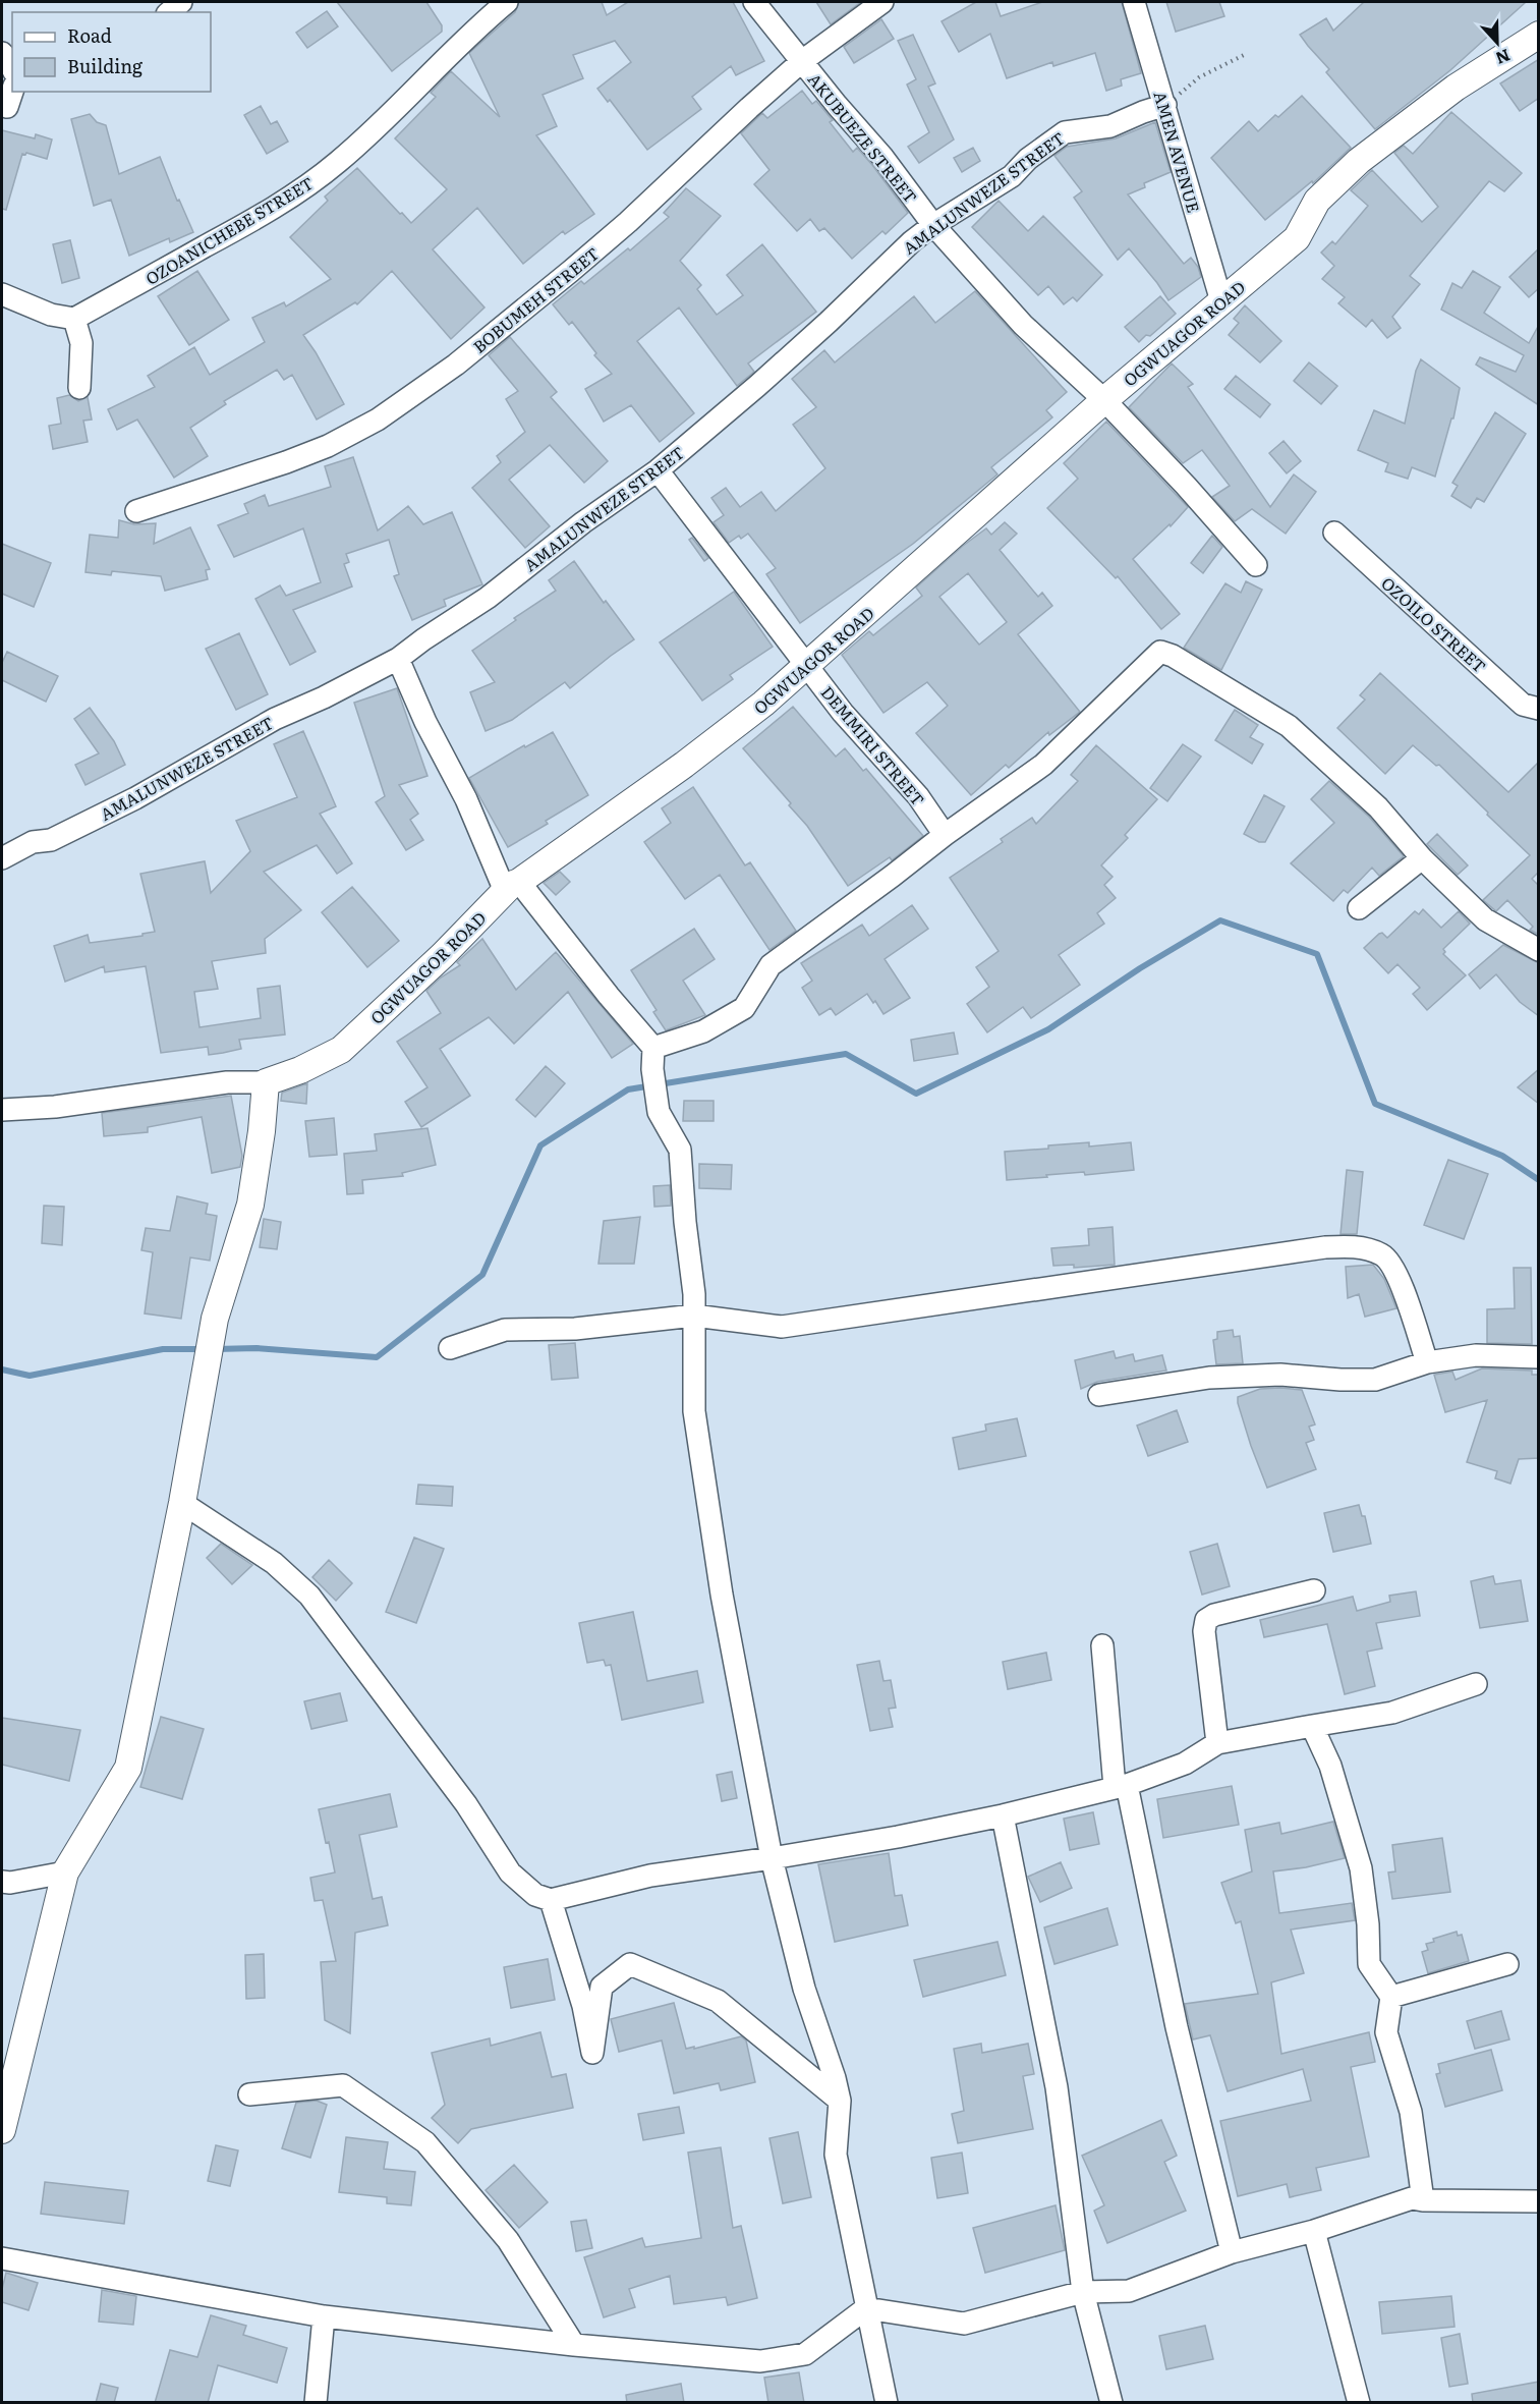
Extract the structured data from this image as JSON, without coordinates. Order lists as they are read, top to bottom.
{
  "streets": {
    "street": [
      "AKUBUEZE STREET",
      "AMEN AVENUE",
      "AMALUNWEZE STREET",
      "OZOANICHEBE STREET",
      "BOBUMEH STREET",
      "OGWUAGOR ROAD",
      "OZOILO STREET",
      "DEMMIRI STREET"
    ]
  },
  "crossings": [
    ["AKUBUEZE STREET", "AMALUNWEZE STREET"],
    ["AKUBUEZE STREET", "BOBUMEH STREET"],
    ["AKUBUEZE STREET", "OGWUAGOR ROAD"],
    ["AMEN AVENUE", "AMALUNWEZE STREET"],
    ["AMEN AVENUE", "OGWUAGOR ROAD"],
    ["AMALUNWEZE STREET", "DEMMIRI STREET"],
    ["OGWUAGOR ROAD", "DEMMIRI STREET"]
  ],
  "legend": ["Road", "Building"],
  "north": "bottom"
}
